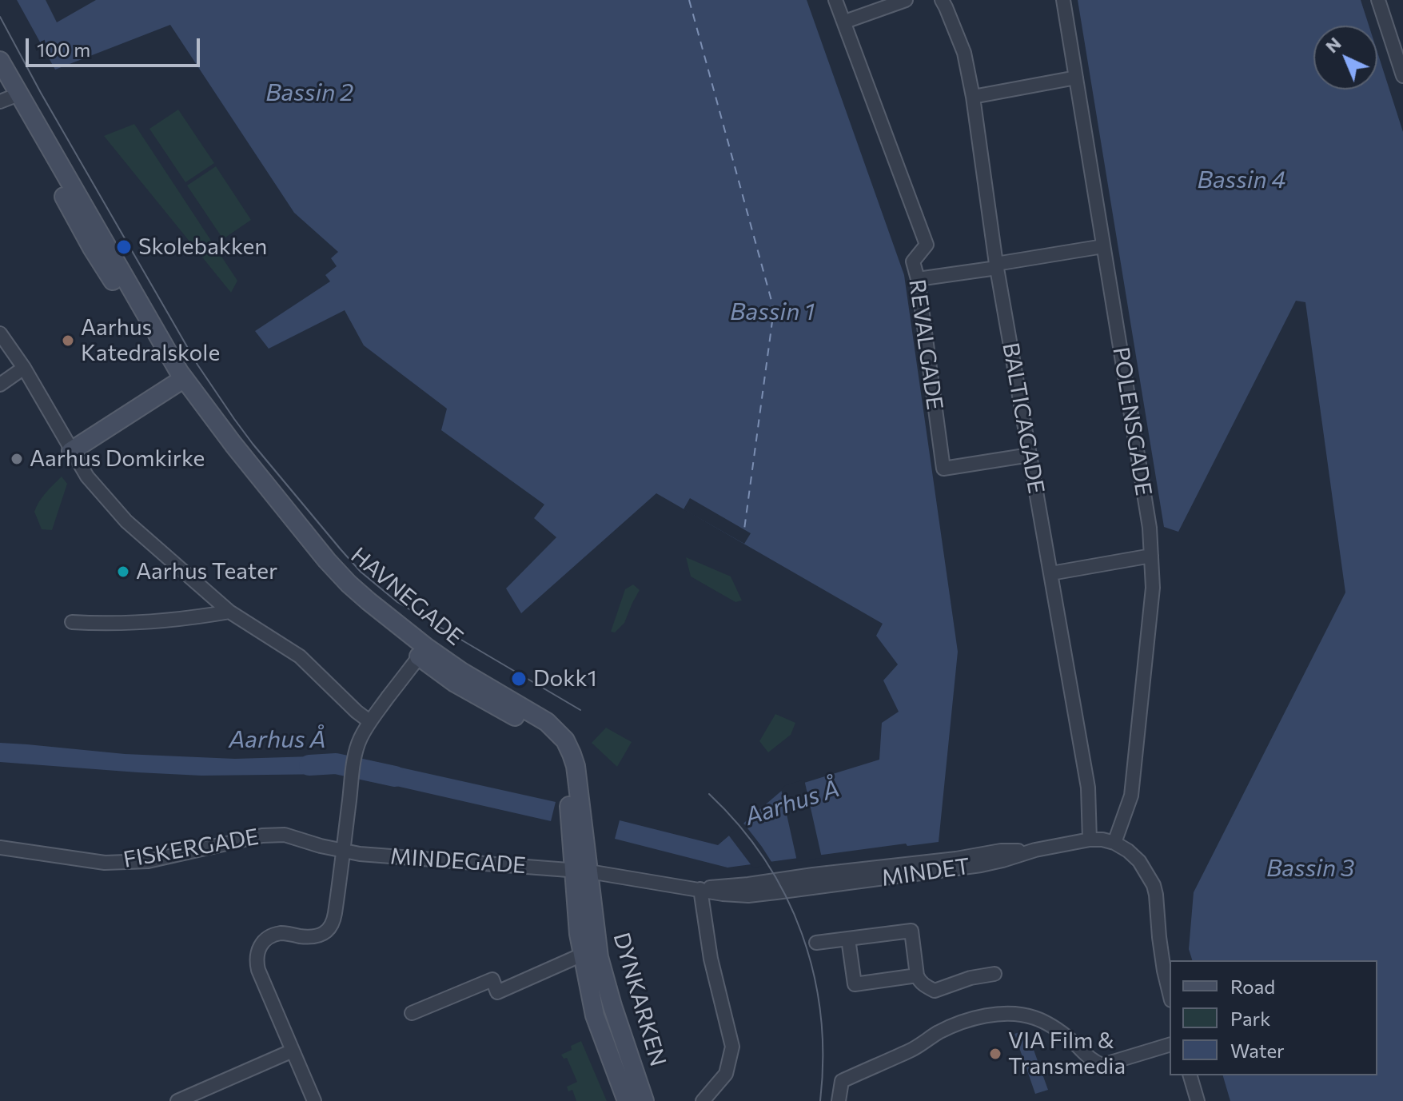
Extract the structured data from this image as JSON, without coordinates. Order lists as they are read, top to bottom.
{
  "streets": {
    "street": [
      "REVALGADE",
      "BALTICAGADE",
      "POLENSGADE",
      "HAVNEGADE",
      "FISKERGADE",
      "MINDEGADE",
      "MINDET",
      "DYNKARKEN"
    ]
  },
  "crossings": [
    ["REVALGADE", "BALTICAGADE"],
    ["BALTICAGADE", "MINDET"],
    ["POLENSGADE", "MINDET"],
    ["HAVNEGADE", "MINDEGADE"],
    ["HAVNEGADE", "DYNKARKEN"],
    ["FISKERGADE", "MINDEGADE"],
    ["MINDEGADE", "MINDET"],
    ["MINDEGADE", "DYNKARKEN"]
  ],
  "water": [
    "Bassin 2",
    "Bassin 4",
    "Bassin 1",
    "Aarhus Å",
    "Bassin 3"
  ],
  "places": [
    "Skolebakken",
    "Aarhus Katedralskole",
    "Aarhus Domkirke",
    "Aarhus Teater",
    "Dokk1",
    "VIA Film & Transmedia"
  ],
  "legend": ["Road", "Park", "Water"],
  "scale_bar": "100 m",
  "north": "top left"
}
